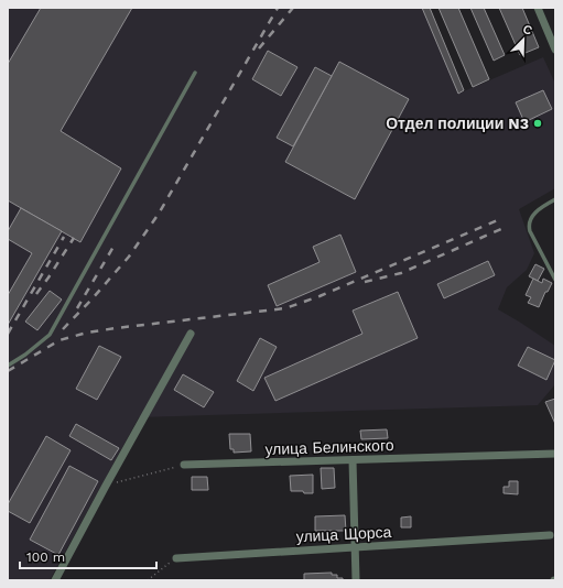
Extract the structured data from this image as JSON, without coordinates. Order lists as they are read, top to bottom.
{
  "streets": {
    "street": ["улица Белинского", "улица Щорса"]
  },
  "places": ["Отдел полиции N3"],
  "scale_bar": "100 m",
  "north": "top right"
}
